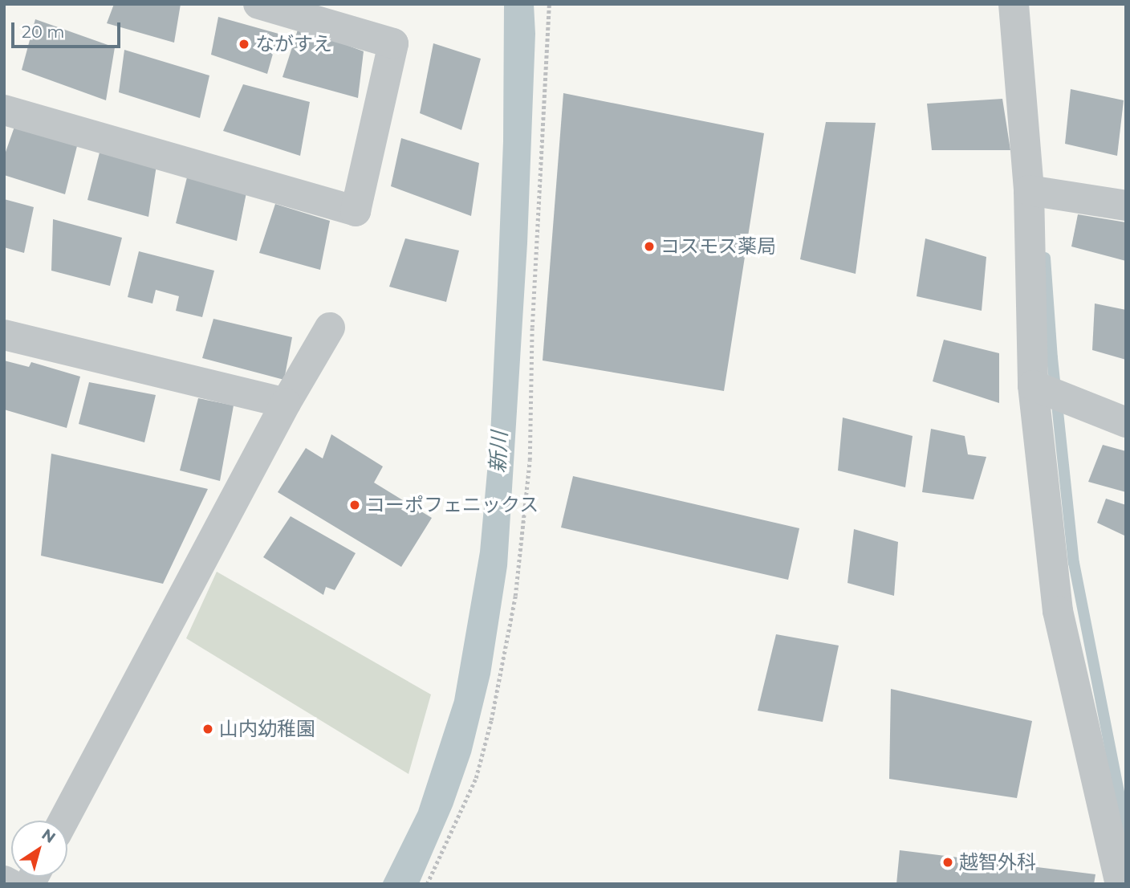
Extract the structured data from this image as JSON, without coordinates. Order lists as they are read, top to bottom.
{
  "water": ["新川"],
  "places": [
    "ながすえ",
    "コスモス薬局",
    "コーポフェニックス",
    "山内幼稚園",
    "越智外科"
  ],
  "scale_bar": "20 m",
  "north": "top right"
}
